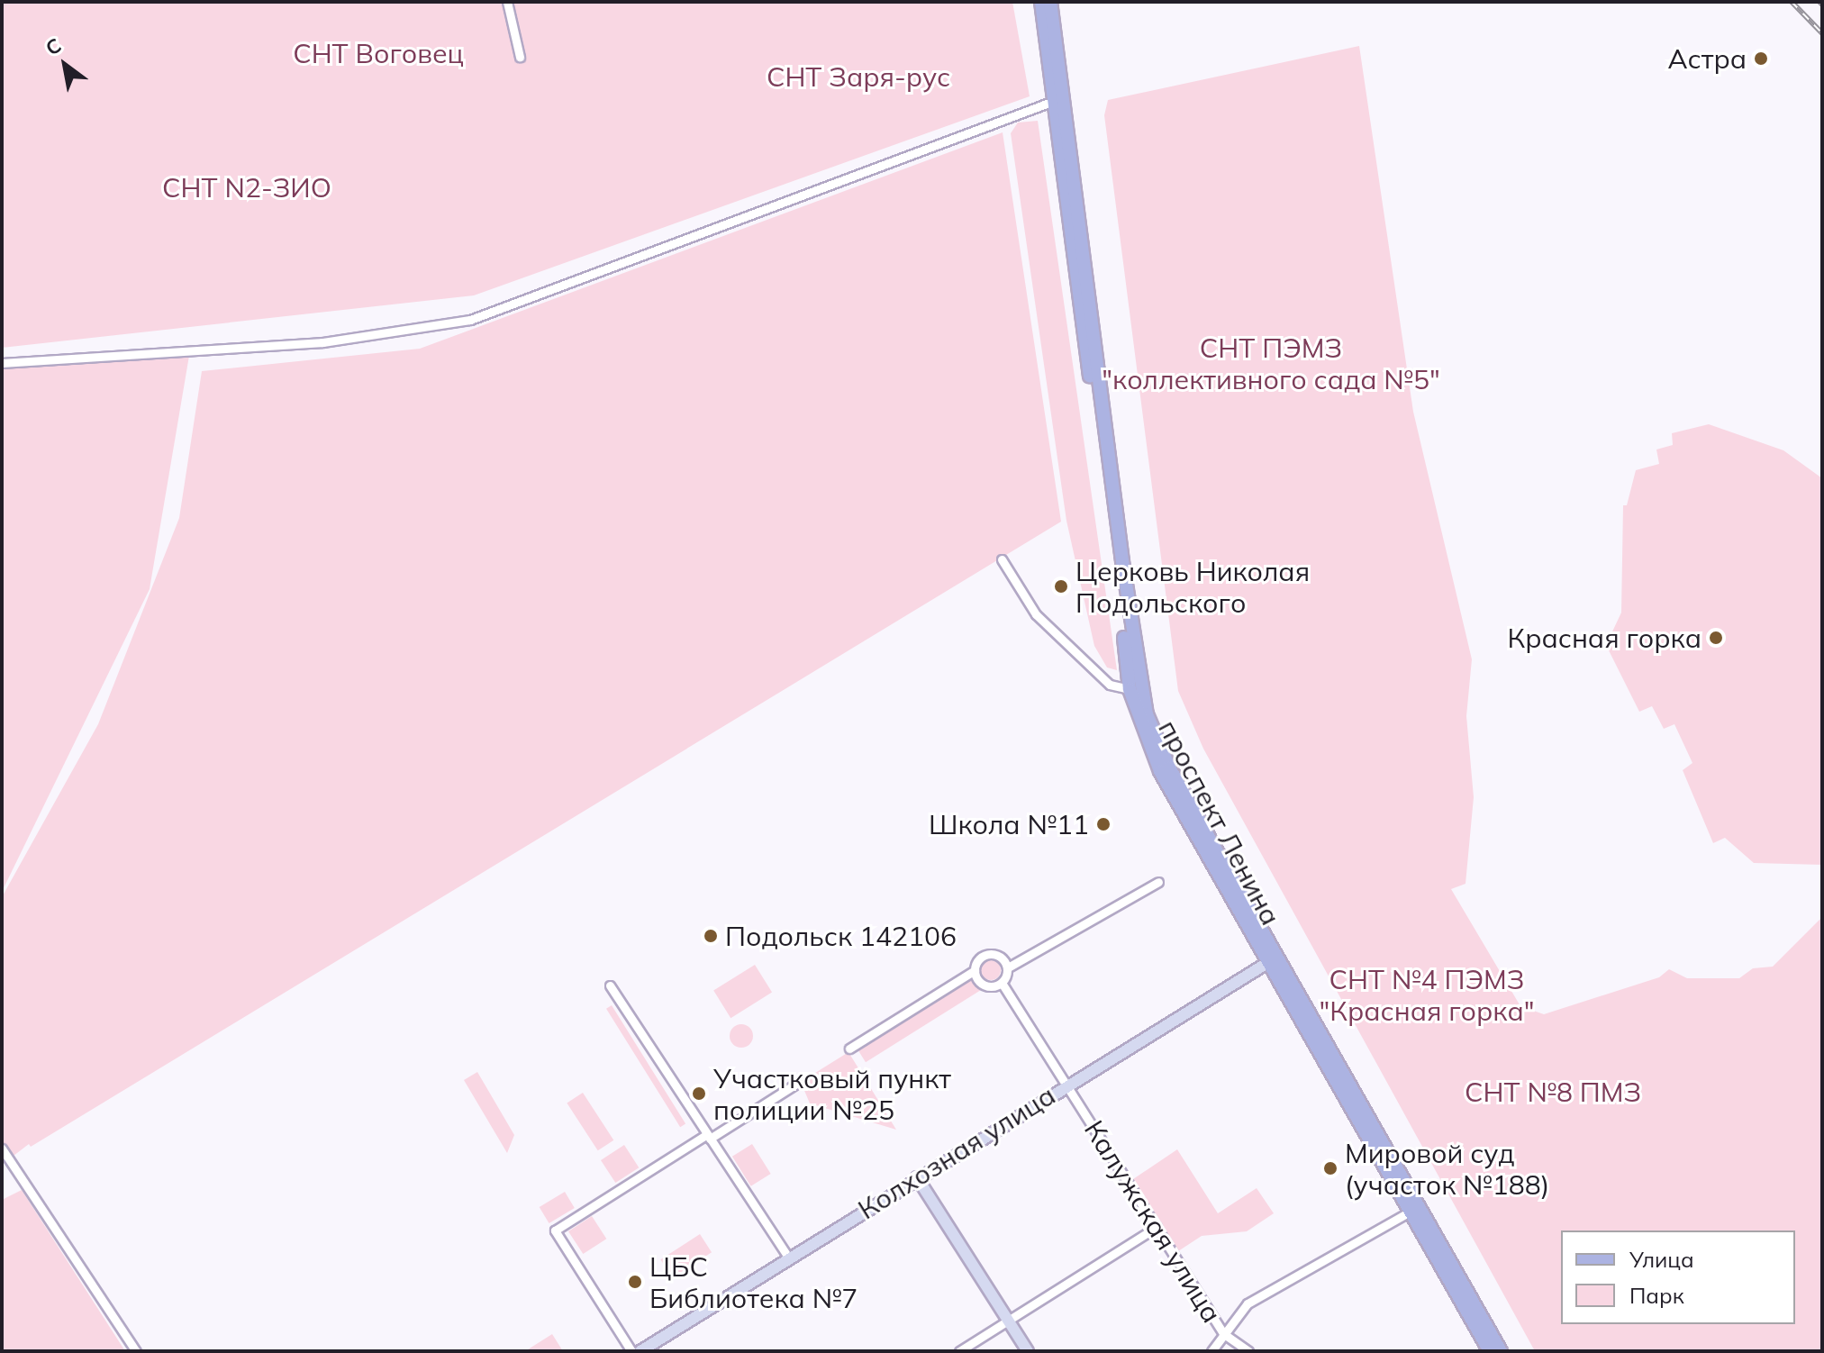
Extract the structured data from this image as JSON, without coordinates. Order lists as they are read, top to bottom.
{
  "streets": {
    "main road": ["проспект Ленина"],
    "street": ["Колхозная улица", "Калужская улица"]
  },
  "crossings": [
    ["проспект Ленина", "Колхозная улица"],
    ["Колхозная улица", "Калужская улица"]
  ],
  "parks": [
    "СНТ Воговец",
    "СНТ Заря-рус",
    "СНТ N2-ЗИО",
    "СНТ ПЭМЗ \"коллективного сада №5\"",
    "СНТ №4 ПЭМЗ \"Красная горка\"",
    "СНТ №8 ПМЗ"
  ],
  "places": [
    "Астра",
    "Церковь Николая Подольского",
    "Красная горка",
    "Школа №11",
    "Подольск 142106",
    "Участковый пункт полиции №25",
    "Мировой суд (участок №188)",
    "ЦБС Библиотека №7"
  ],
  "legend": ["Улица", "Парк"],
  "north": "top left"
}
